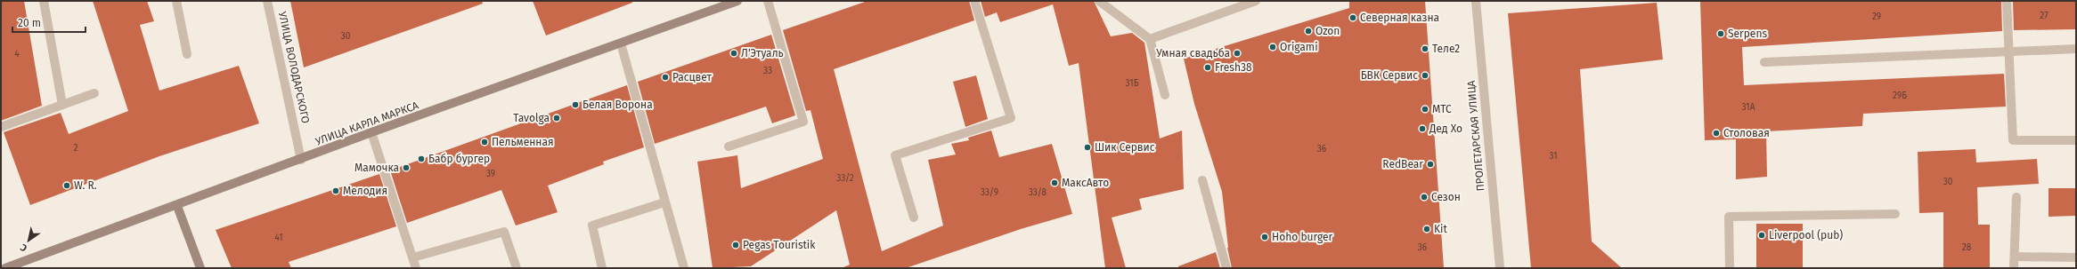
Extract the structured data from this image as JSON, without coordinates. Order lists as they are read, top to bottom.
{
  "streets": {
    "main road": ["УЛИЦА КАРЛА МАРКСА"],
    "street": ["УЛИЦА ВОЛОДАРСКОГО", "ПРОЛЕТАРСКАЯ УЛИЦА"]
  },
  "crossings": [
    ["УЛИЦА ВОЛОДАРСКОГО", "УЛИЦА КАРЛА МАРКСА"]
  ],
  "places": [
    "Северная казна",
    "Ozon",
    "Serpens",
    "Origami",
    "Теле2",
    "Л'Этуаль",
    "Умная свадьба",
    "Fresh38",
    "БВК Сервис",
    "Расцвет",
    "Белая Ворона",
    "МТС",
    "Tavolga",
    "Дед Хо",
    "Столовая",
    "Пельменная",
    "Шик Сервис",
    "Бабр бургер",
    "RedBear",
    "Мамочка",
    "МаксАвто",
    "W. R.",
    "Мелодия",
    "Сезон",
    "Kit",
    "Liverpool (pub)",
    "Hoho burger",
    "Pegas Touristik"
  ],
  "house_numbers": [
    "27",
    "29",
    "30",
    "4",
    "33",
    "31Б",
    "29Б",
    "31А",
    "2",
    "36",
    "31",
    "39",
    "33/2",
    "30",
    "33/9",
    "33/8",
    "41",
    "36",
    "28"
  ],
  "scale_bar": "20 m",
  "north": "bottom left"
}
